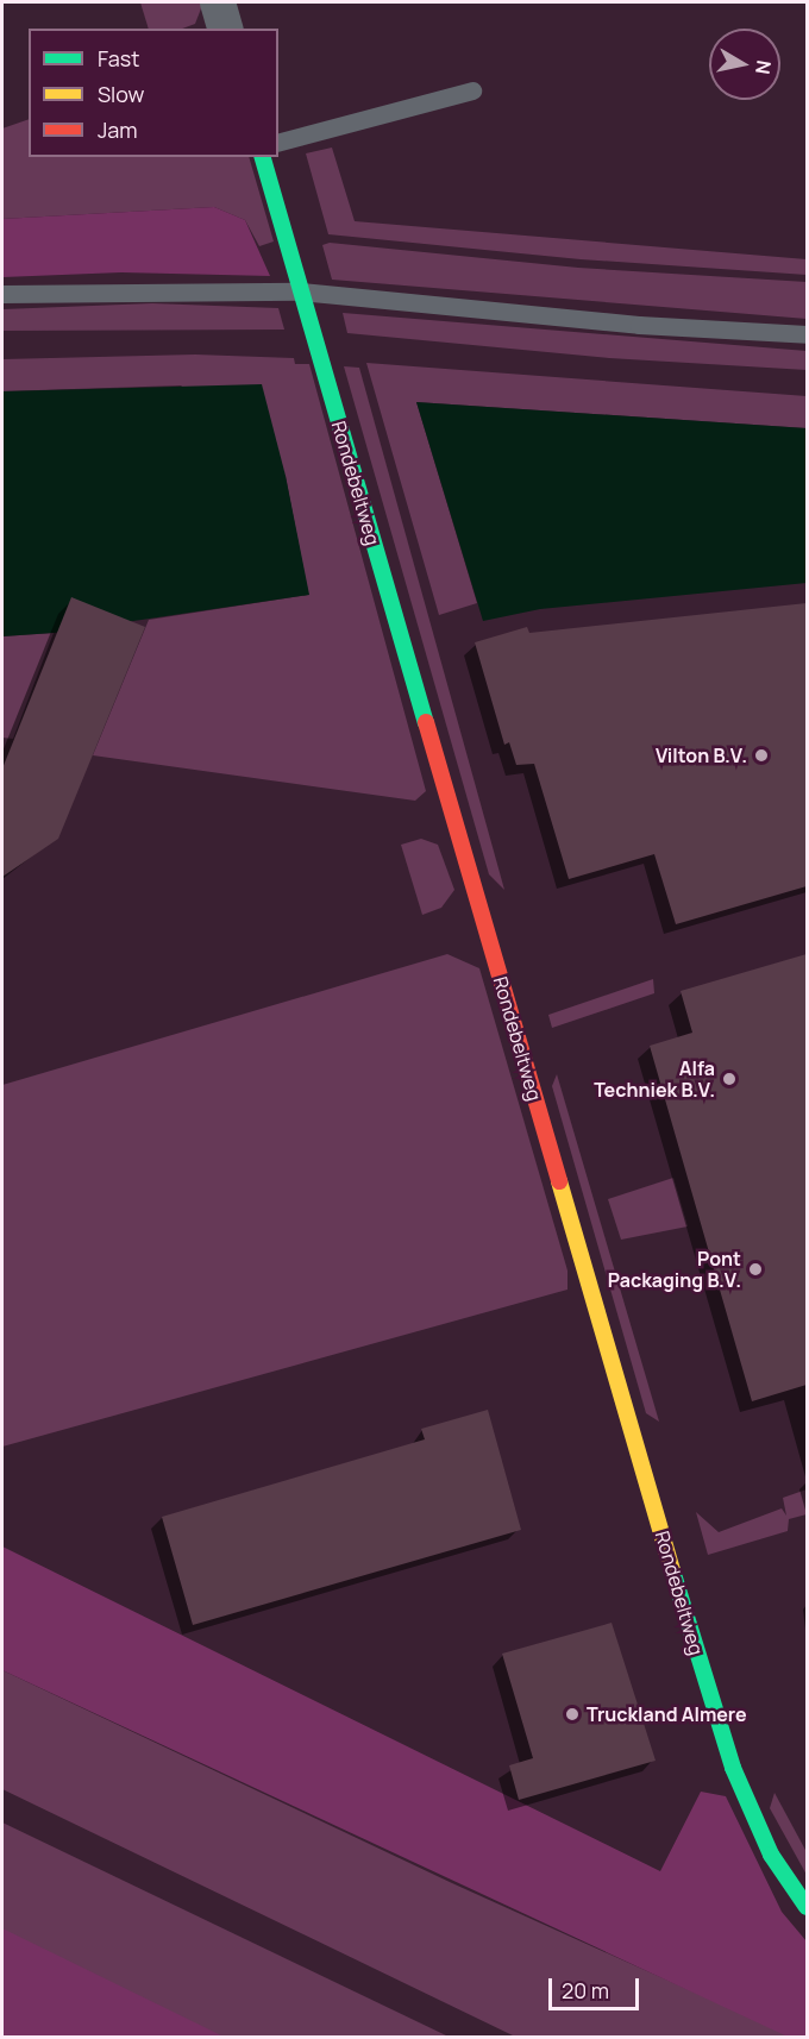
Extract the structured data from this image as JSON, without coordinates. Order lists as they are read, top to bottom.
{
  "streets": {
    "street": ["Rondebeltweg"]
  },
  "places": [
    "Vilton B.V.",
    "Alfa Techniek B.V.",
    "Pont Packaging B.V.",
    "Truckland Almere"
  ],
  "legend": ["Fast", "Slow", "Jam"],
  "scale_bar": "20 m",
  "north": "right"
}
